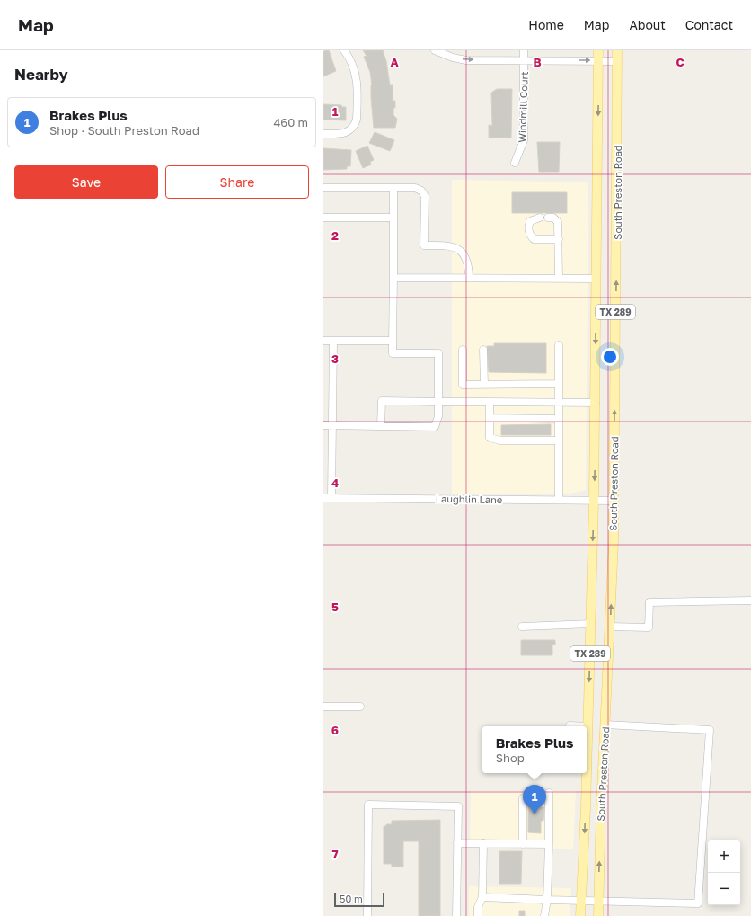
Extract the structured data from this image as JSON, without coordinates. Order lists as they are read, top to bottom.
{
  "streets": {
    "main road": ["South Preston Road", "TX 289"],
    "street": ["Windmill Court", "Laughlin Lane"]
  },
  "crossings": [
    ["South Preston Road", "Laughlin Lane"]
  ],
  "scale_bar": "50 m",
  "page": {
    "header": "Map",
    "nav": [
      "Home",
      "Map",
      "About",
      "Contact"
    ],
    "heading": "Nearby",
    "list": [
      {
        "mark": "1",
        "name": "Brakes Plus",
        "note": "Shop · South Preston Road",
        "value": "460 m"
      }
    ],
    "buttons": ["Save", "Share"],
    "popup": ["Brakes Plus", "Shop"],
    "pins": "1",
    "map_buttons": ["+", "−"],
    "scale": "50 m"
  },
  "grid": {
    "columns": ["A", "B", "C"],
    "rows": [
      "1",
      "2",
      "3",
      "4",
      "5",
      "6",
      "7"
    ]
  }
}
